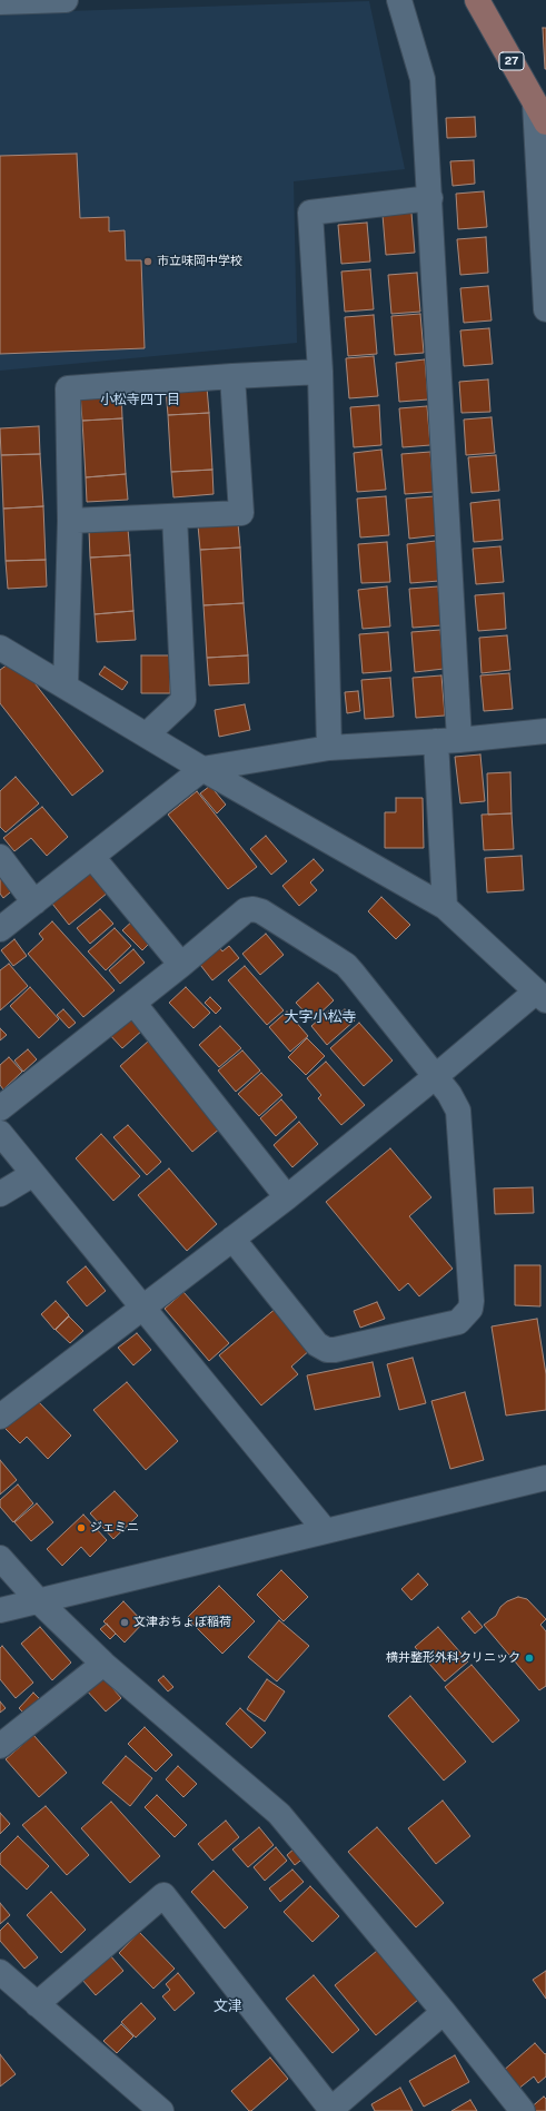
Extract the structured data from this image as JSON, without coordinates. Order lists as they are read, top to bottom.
{
  "streets": {
    "main road": ["27"]
  },
  "districts": ["小松寺四丁目", "大字小松寺", "文津"],
  "places": [
    "市立味岡中学校",
    "ジェミニ",
    "文津おちょぼ稲荷",
    "横井整形外科クリニック"
  ]
}
